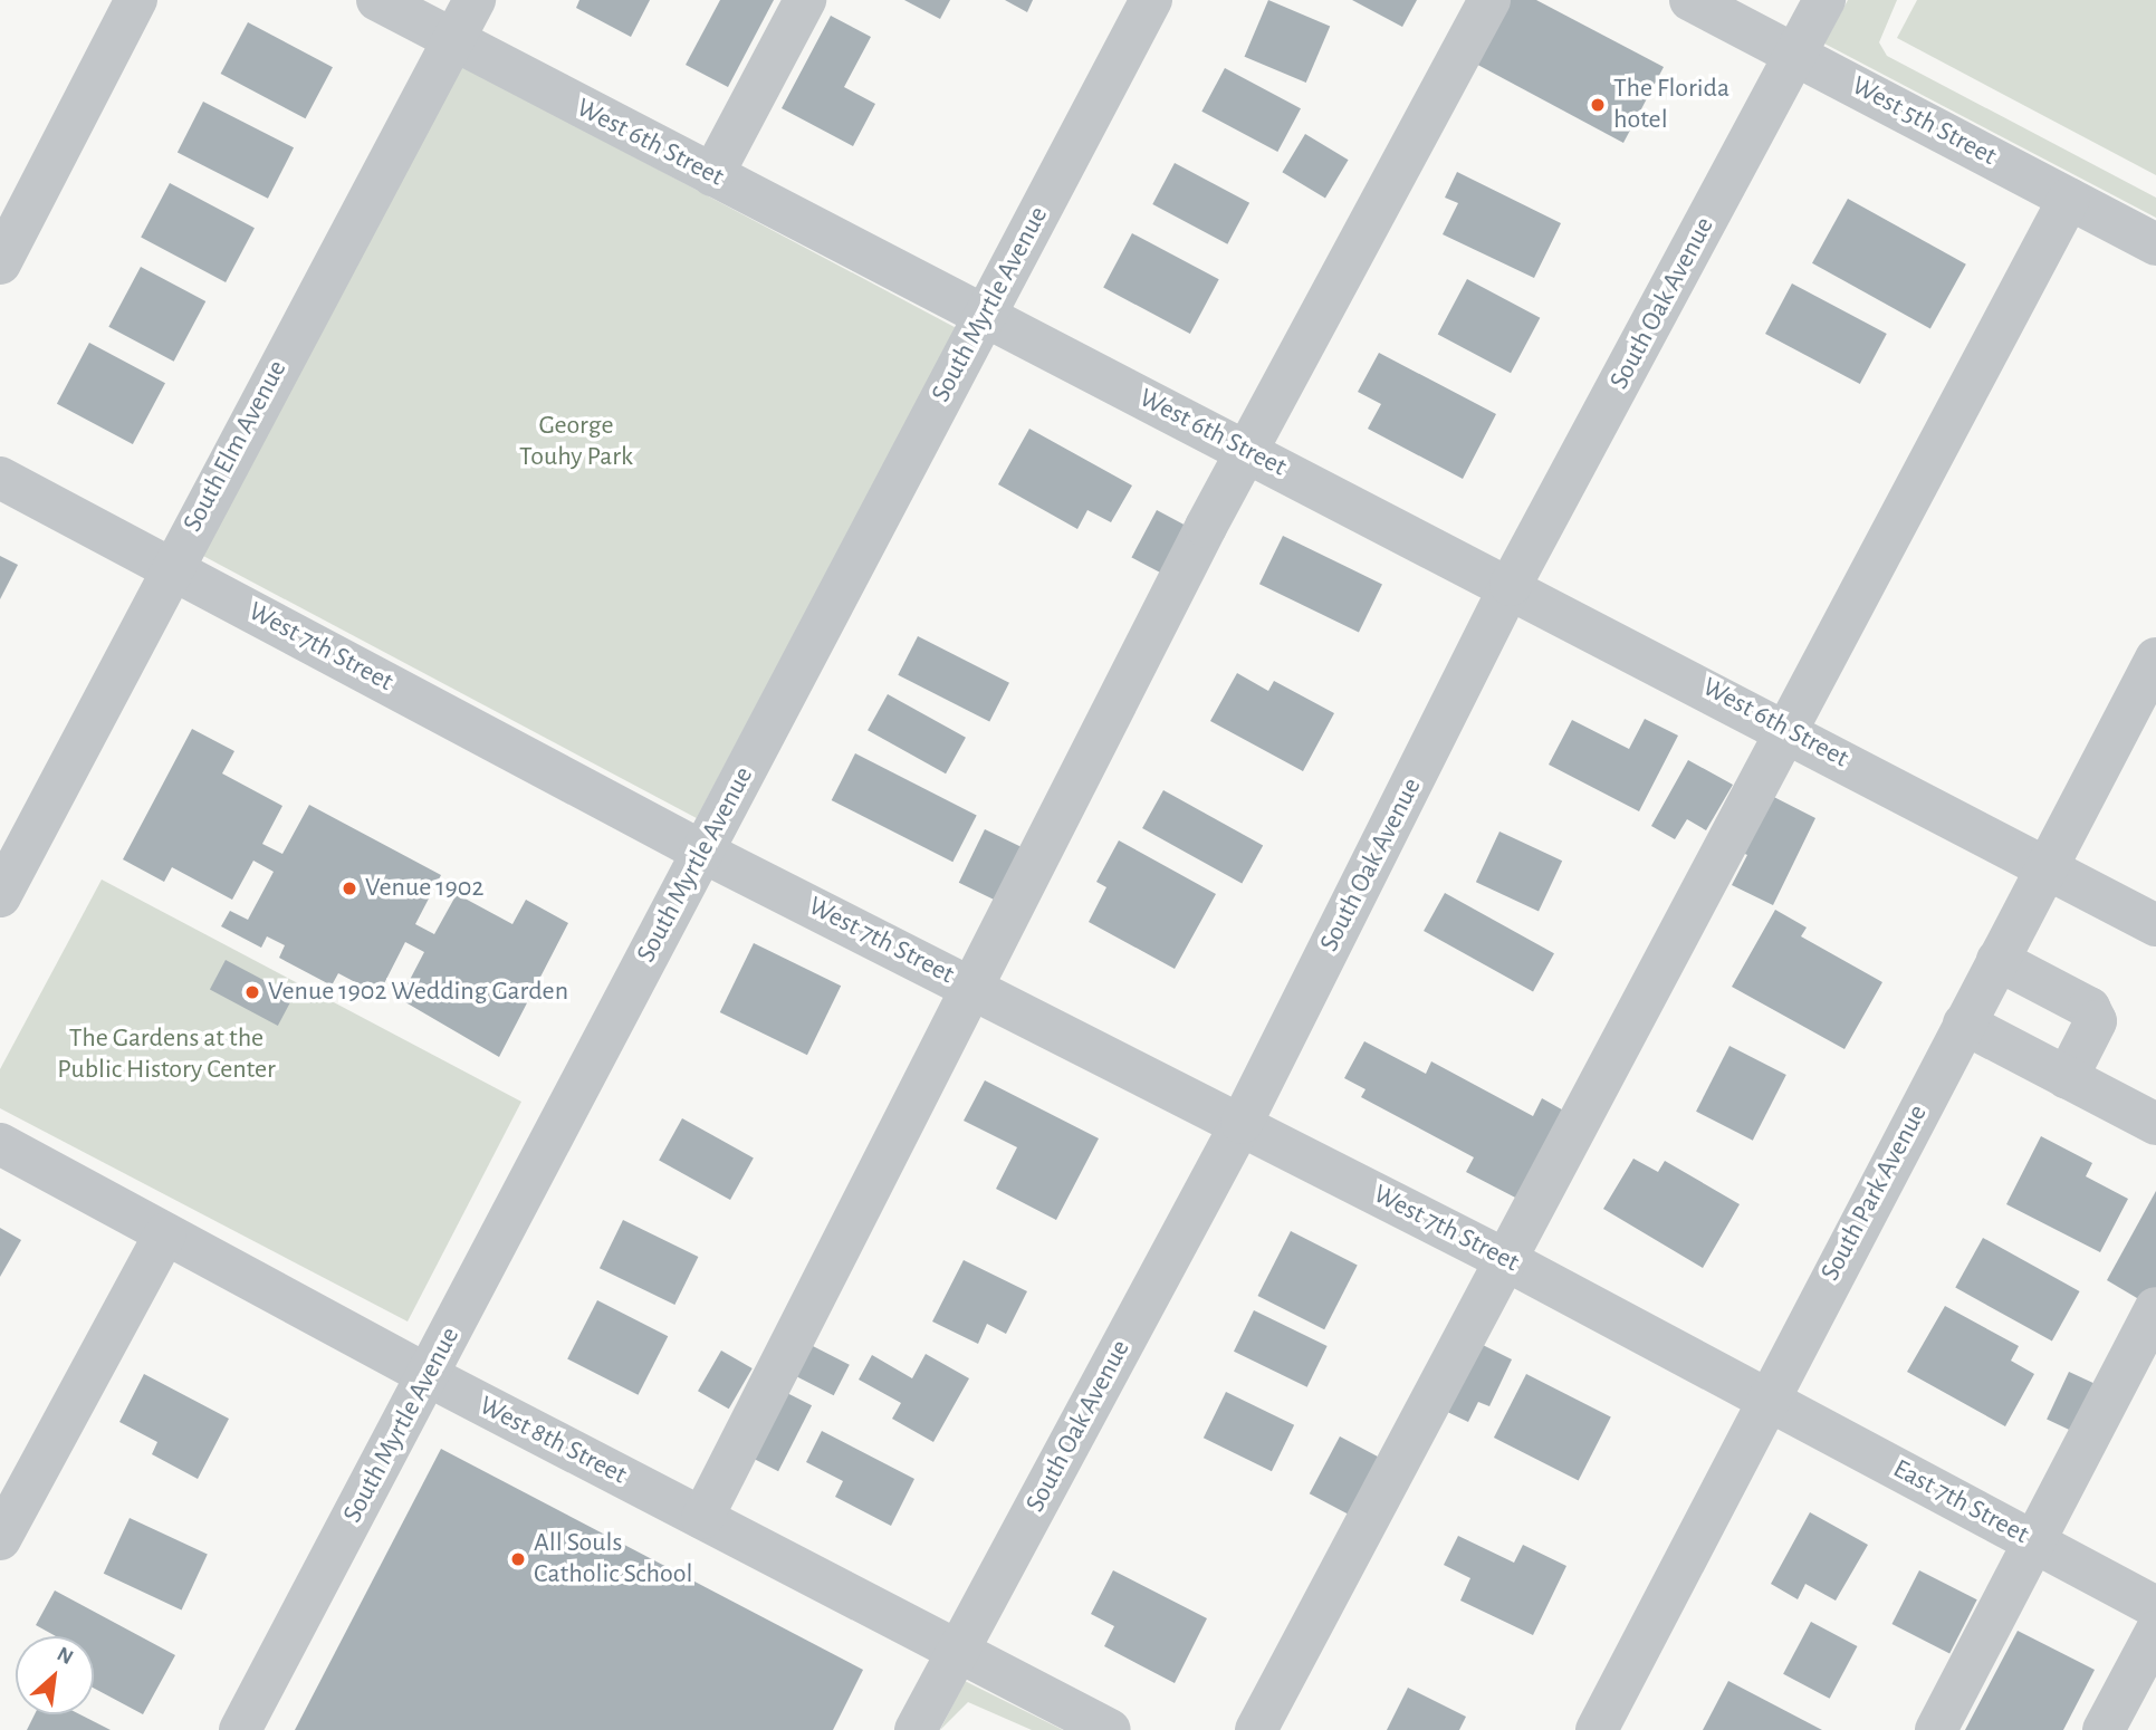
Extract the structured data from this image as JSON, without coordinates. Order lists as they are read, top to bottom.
{
  "streets": {
    "street": [
      "West 5th Street",
      "West 6th Street",
      "South Oak Avenue",
      "South Myrtle Avenue",
      "South Elm Avenue",
      "West 7th Street",
      "South Park Avenue",
      "West 8th Street",
      "East 7th Street"
    ]
  },
  "crossings": [
    ["West 5th Street", "South Oak Avenue"],
    ["West 6th Street", "South Oak Avenue"],
    ["West 6th Street", "South Myrtle Avenue"],
    ["West 6th Street", "South Elm Avenue"],
    ["West 6th Street", "South Park Avenue"],
    ["South Oak Avenue", "West 7th Street"],
    ["South Oak Avenue", "West 8th Street"],
    ["South Myrtle Avenue", "West 7th Street"],
    ["South Myrtle Avenue", "West 8th Street"],
    ["South Elm Avenue", "West 7th Street"],
    ["West 7th Street", "South Park Avenue"],
    ["West 7th Street", "East 7th Street"],
    ["South Park Avenue", "East 7th Street"]
  ],
  "parks": ["George Touhy Park", "The Gardens at the Public History Center"],
  "places": [
    "The Florida hotel",
    "Venue 1902",
    "Venue 1902 Wedding Garden",
    "All Souls Catholic School"
  ],
  "north": "top right"
}
